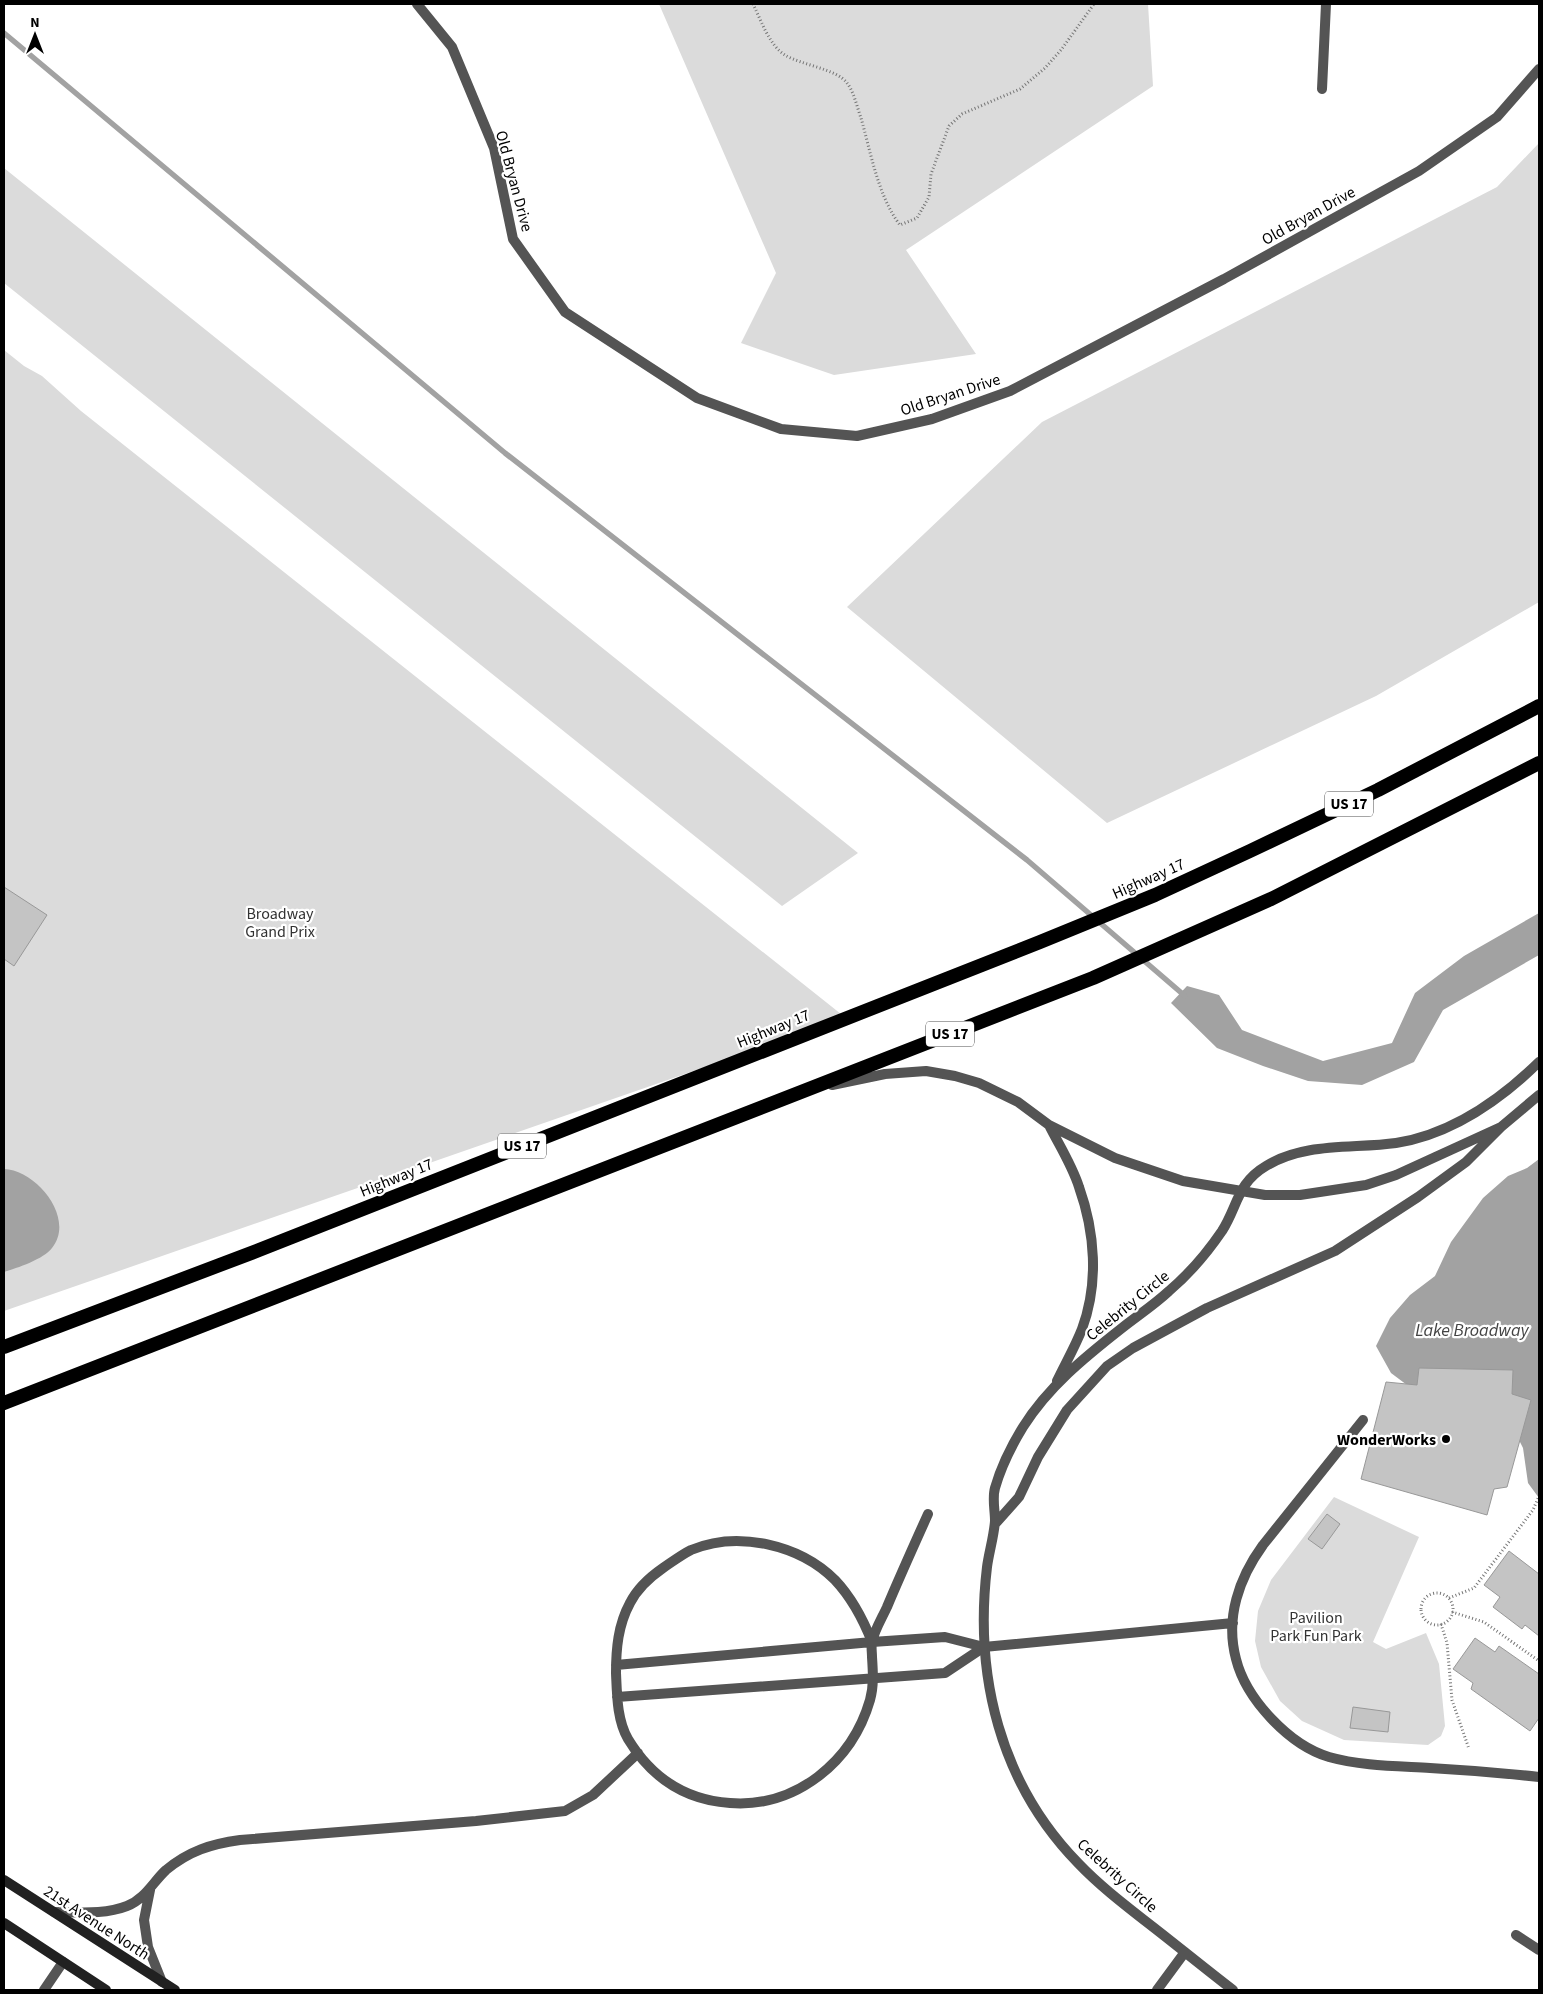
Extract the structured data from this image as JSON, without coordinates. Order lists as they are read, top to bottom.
{
  "streets": {
    "highway": ["US 17", "Highway 17"],
    "main road": ["21st Avenue North"],
    "street": ["Old Bryan Drive", "Celebrity Circle"]
  },
  "water": ["Lake Broadway"],
  "parks": ["Broadway Grand Prix", "Pavilion Park Fun Park"],
  "places": ["WonderWorks"],
  "north": "top"
}
